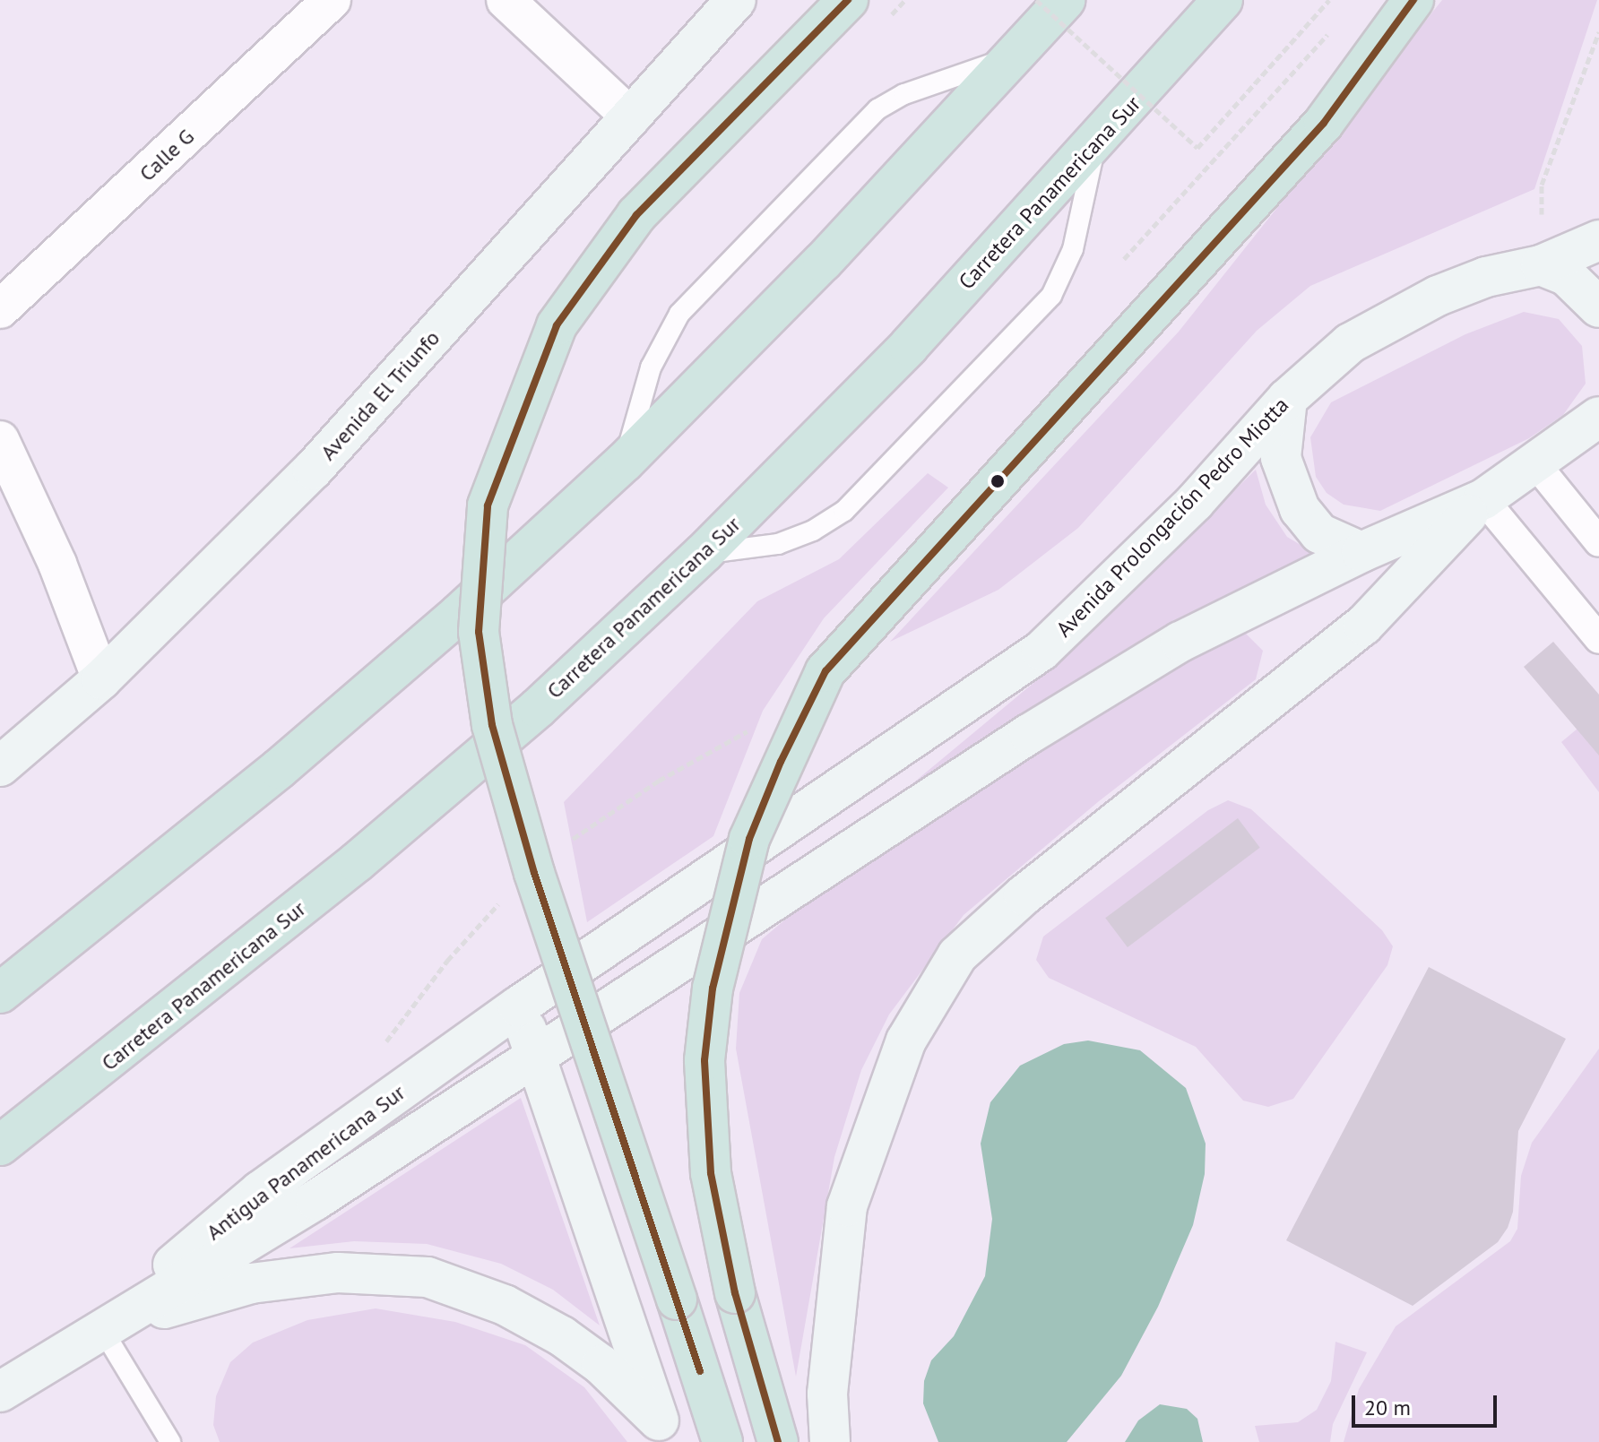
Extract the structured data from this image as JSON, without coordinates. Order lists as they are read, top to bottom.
{
  "streets": {
    "highway": ["Carretera Panamericana Sur"],
    "main road": ["Avenida El Triunfo", "Avenida Prolongación Pedro Miotta", "Antigua Panamericana Sur"],
    "street": ["Calle G"]
  },
  "crossings": [
    ["Avenida Prolongación Pedro Miotta", "Antigua Panamericana Sur"]
  ],
  "scale_bar": "20 m"
}
